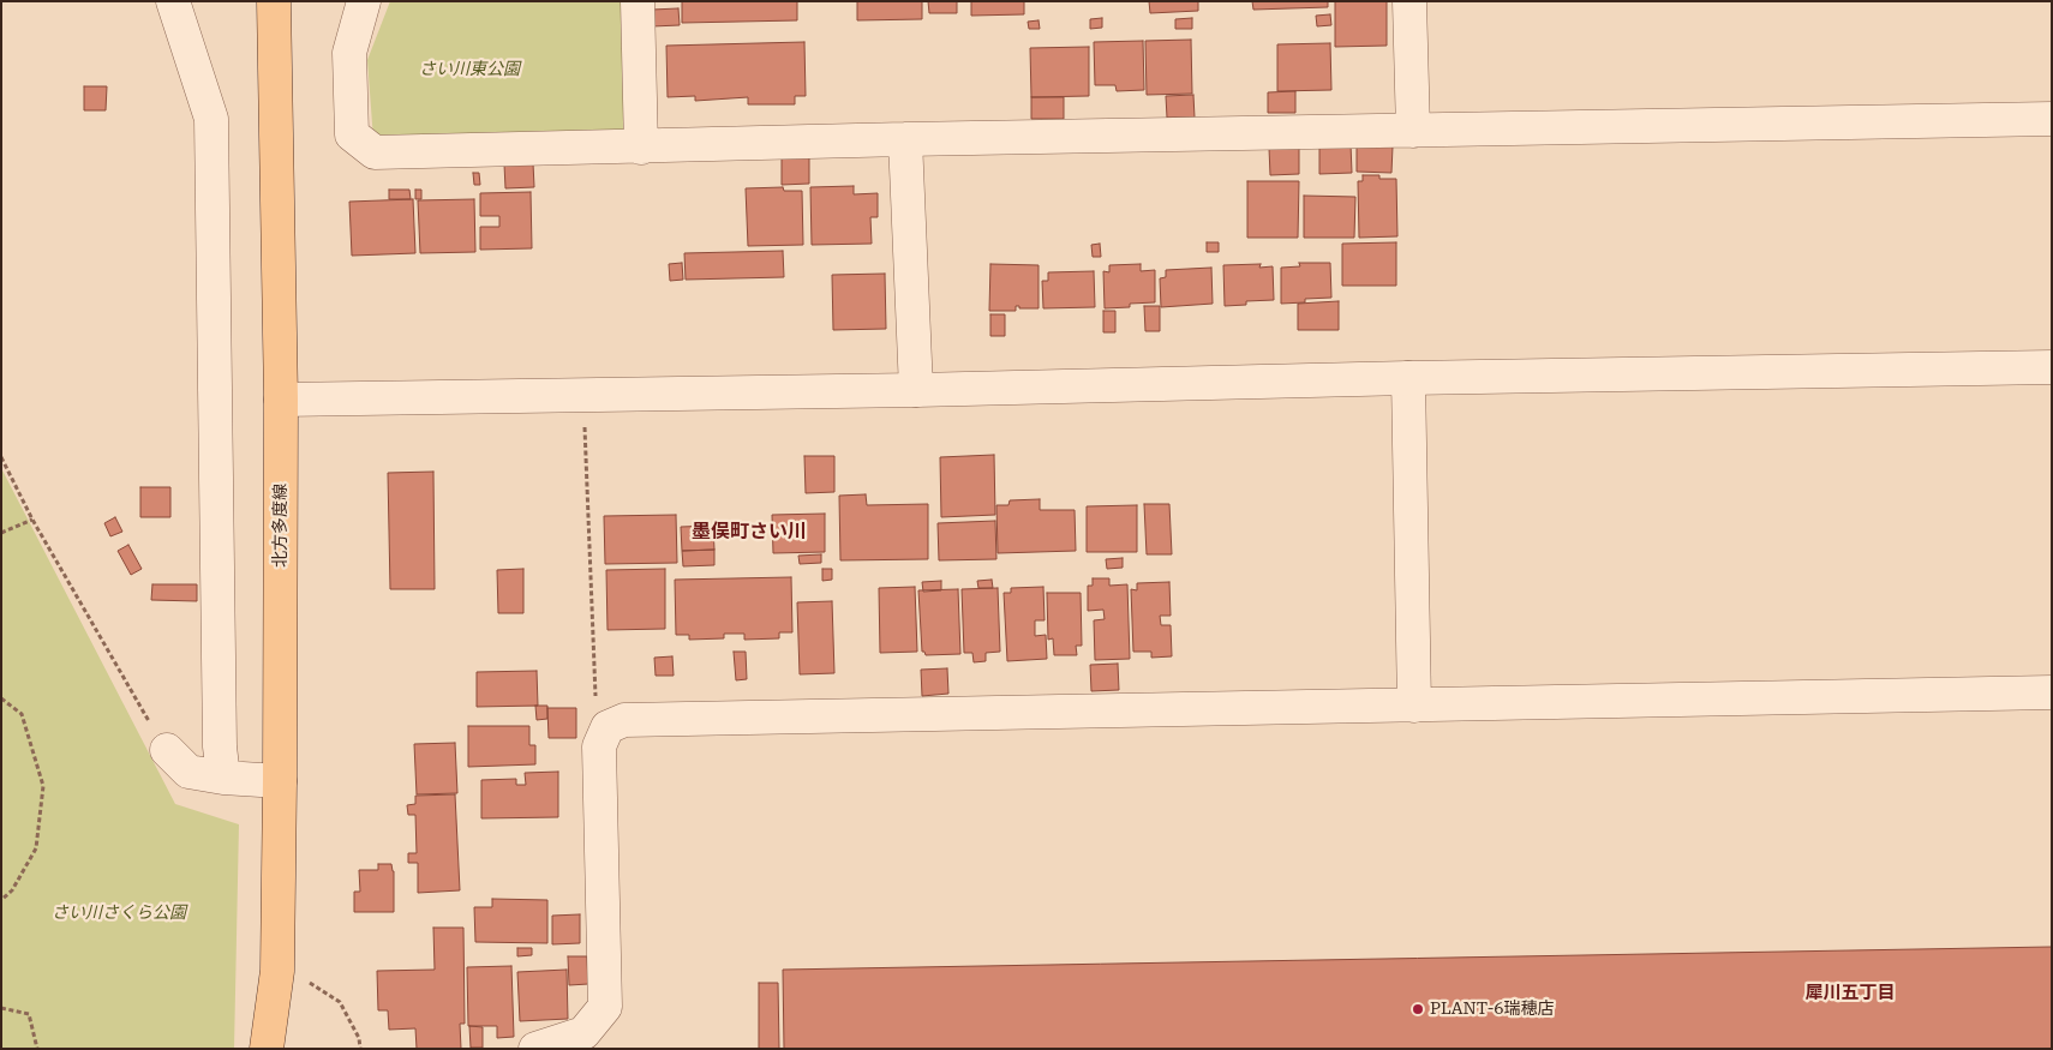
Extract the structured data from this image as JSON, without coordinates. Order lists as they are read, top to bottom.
{
  "streets": {
    "main road": ["北方多度線"]
  },
  "districts": ["墨俣町さい川", "犀川五丁目"],
  "parks": ["さい川東公園", "さい川さくら公園"],
  "places": ["PLANT-6瑞穂店"]
}
